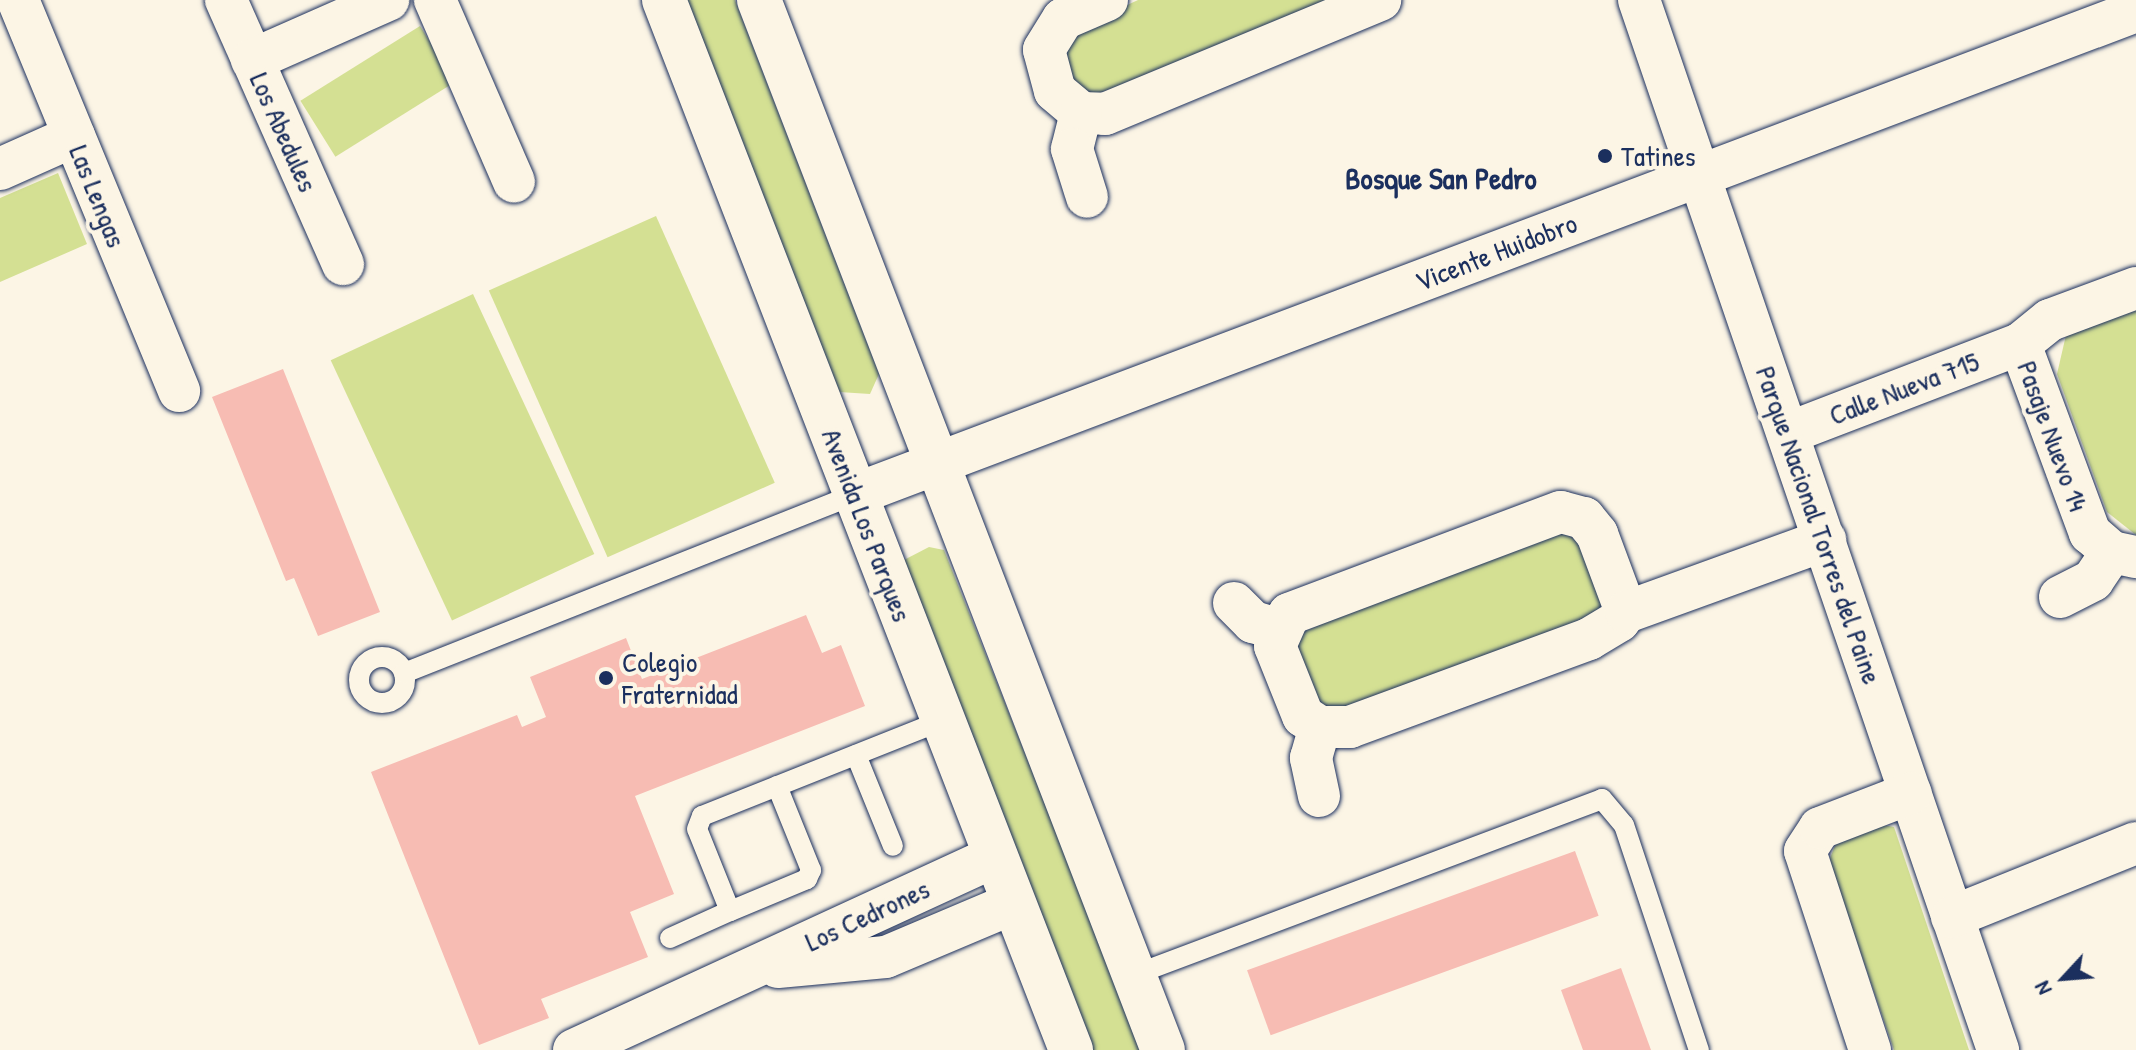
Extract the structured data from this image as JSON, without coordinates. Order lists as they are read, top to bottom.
{
  "streets": {
    "main road": ["Avenida Los Parques"],
    "street": [
      "Los Abedules",
      "Las Lengas",
      "Vicente Huidobro",
      "Calle Nueva 715",
      "Pasaje Nuevo 14",
      "Parque Nacional Torres del Paine",
      "Los Cedrones"
    ]
  },
  "crossings": [
    ["Vicente Huidobro", "Avenida Los Parques"],
    ["Vicente Huidobro", "Parque Nacional Torres del Paine"],
    ["Calle Nueva 715", "Pasaje Nuevo 14"],
    ["Calle Nueva 715", "Parque Nacional Torres del Paine"],
    ["Avenida Los Parques", "Los Cedrones"]
  ],
  "districts": ["Bosque San Pedro"],
  "places": ["Tatines", "Colegio Fraternidad"],
  "north": "bottom left"
}
